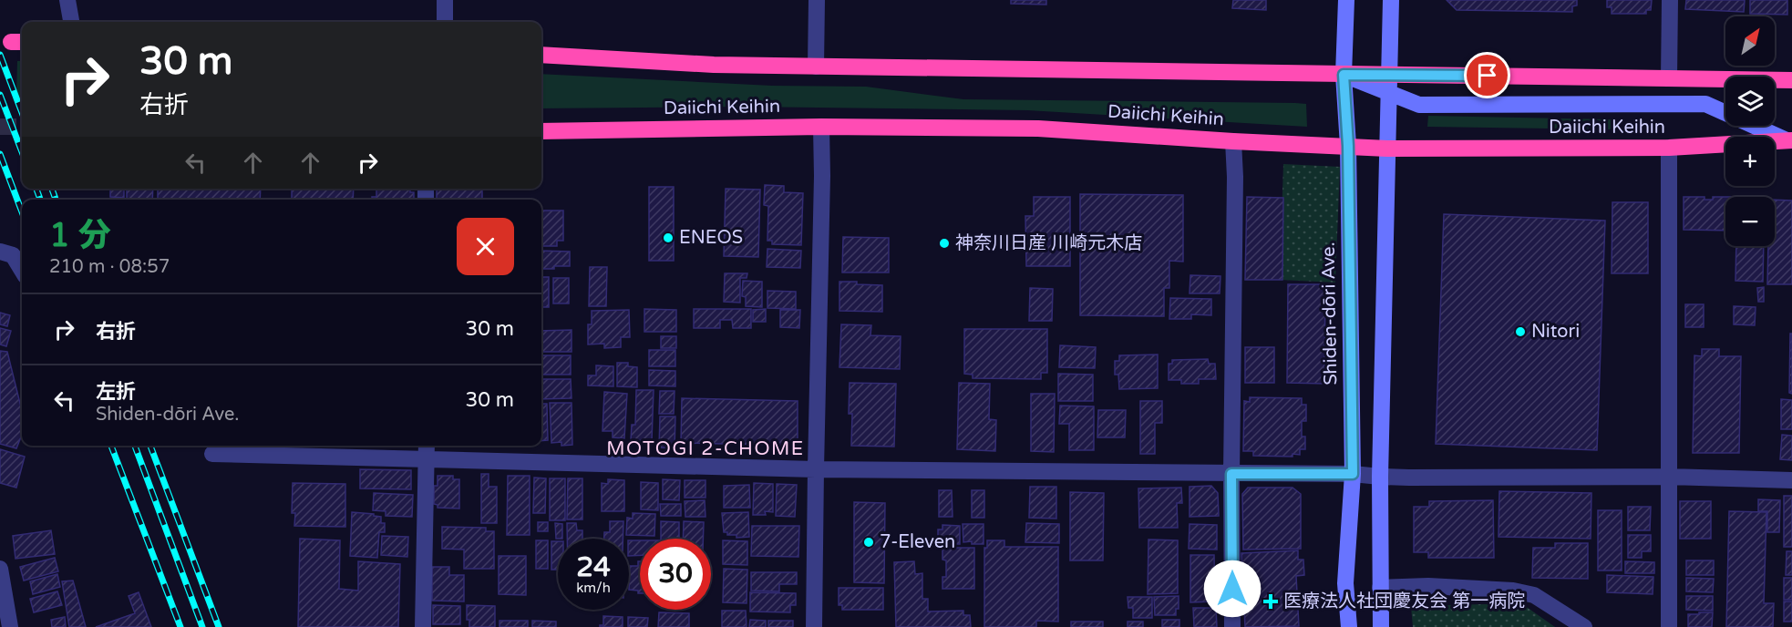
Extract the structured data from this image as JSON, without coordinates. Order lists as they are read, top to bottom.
{
  "streets": {
    "highway": ["Daiichi Keihin"],
    "street": ["Shiden-dōri Ave."]
  },
  "crossings": [
    ["Daiichi Keihin", "Shiden-dōri Ave."]
  ],
  "districts": ["MOTOGI 2-CHOME"],
  "places": {
    "other": [
      "ENEOS",
      "神奈川日産 川崎元木店",
      "Nitori",
      "7-Eleven"
    ],
    "health": ["医療法人社団慶友会 第一病院"]
  },
  "north": "top right",
  "page": {
    "map_buttons": ["+", "−"],
    "turn": ["30 m", "右折"],
    "heading": ["1 分", "210 m · 08:57"],
    "list": [
      {
        "name": "右折",
        "value": "30 m"
      },
      {
        "name": "左折",
        "note": "Shiden-dōri Ave.",
        "value": "30 m"
      }
    ],
    "speed": "24 km/h",
    "limit": "30"
  }
}
